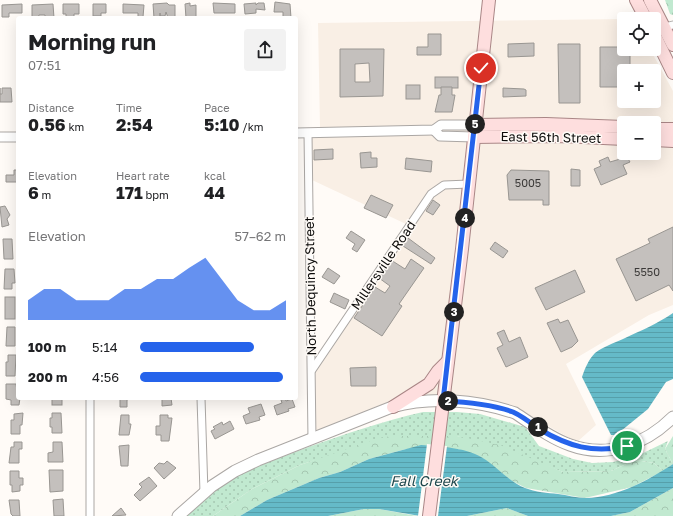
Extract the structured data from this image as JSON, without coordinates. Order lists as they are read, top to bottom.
{
  "streets": {
    "main road": ["East 56th Street"],
    "street": ["Millersville Road", "North Dequincy Street"]
  },
  "crossings": [
    ["East 56th Street", "North Dequincy Street"],
    ["Millersville Road", "North Dequincy Street"]
  ],
  "water": ["Fall Creek"],
  "house_numbers": ["5005", "5550"],
  "page": {
    "map_buttons": ["+", "−"],
    "heading": ["Morning run", "07:51"],
    "stats": [
      ["Distance", "0.56 km"],
      ["Time", "2:54"],
      ["Pace", "5:10 /km"],
      ["Elevation", "6 m"],
      ["Heart rate", "171 bpm"],
      ["kcal", "44"]
    ],
    "pins": [
      "5",
      "4",
      "3",
      "2",
      "1"
    ],
    "chart": ["Elevation", "57–62 m"],
    "list": [
      {
        "name": "100 m",
        "note": "5:14"
      },
      {
        "name": "200 m",
        "note": "4:56"
      }
    ]
  }
}
